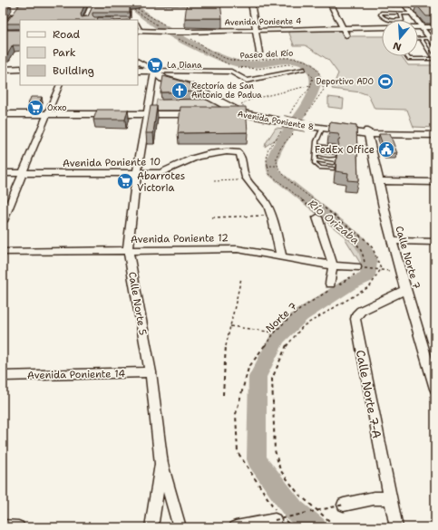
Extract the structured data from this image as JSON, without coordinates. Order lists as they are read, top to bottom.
{
  "streets": {
    "street": [
      "Avenida Poniente 4",
      "Avenida Poniente 8",
      "Avenida Poniente 10",
      "Avenida Poniente 12",
      "Calle Norte 7",
      "Calle Norte 5",
      "Avenida Poniente 14",
      "Calle Norte 7-A"
    ],
    "path": ["Paseo del Río", "Norte 7"]
  },
  "crossings": [
    ["Paseo del Río", "Avenida Poniente 8"],
    ["Avenida Poniente 8", "Calle Norte 7"],
    ["Avenida Poniente 10", "Calle Norte 5"],
    ["Avenida Poniente 12", "Calle Norte 5"],
    ["Avenida Poniente 12", "Norte 7"],
    ["Calle Norte 7", "Calle Norte 7-A"],
    ["Calle Norte 5", "Avenida Poniente 14"]
  ],
  "water": ["Río Orizaba"],
  "places": {
    "supermarket": ["La Diana", "Oxxo", "Abarrotes Victoria"],
    "sports": ["Deportivo ADO"],
    "church": ["Rectoría de San Antonio de Padua"],
    "public building": ["FedEx Office"]
  },
  "legend": ["Road", "Park", "Building"],
  "north": "bottom"
}
